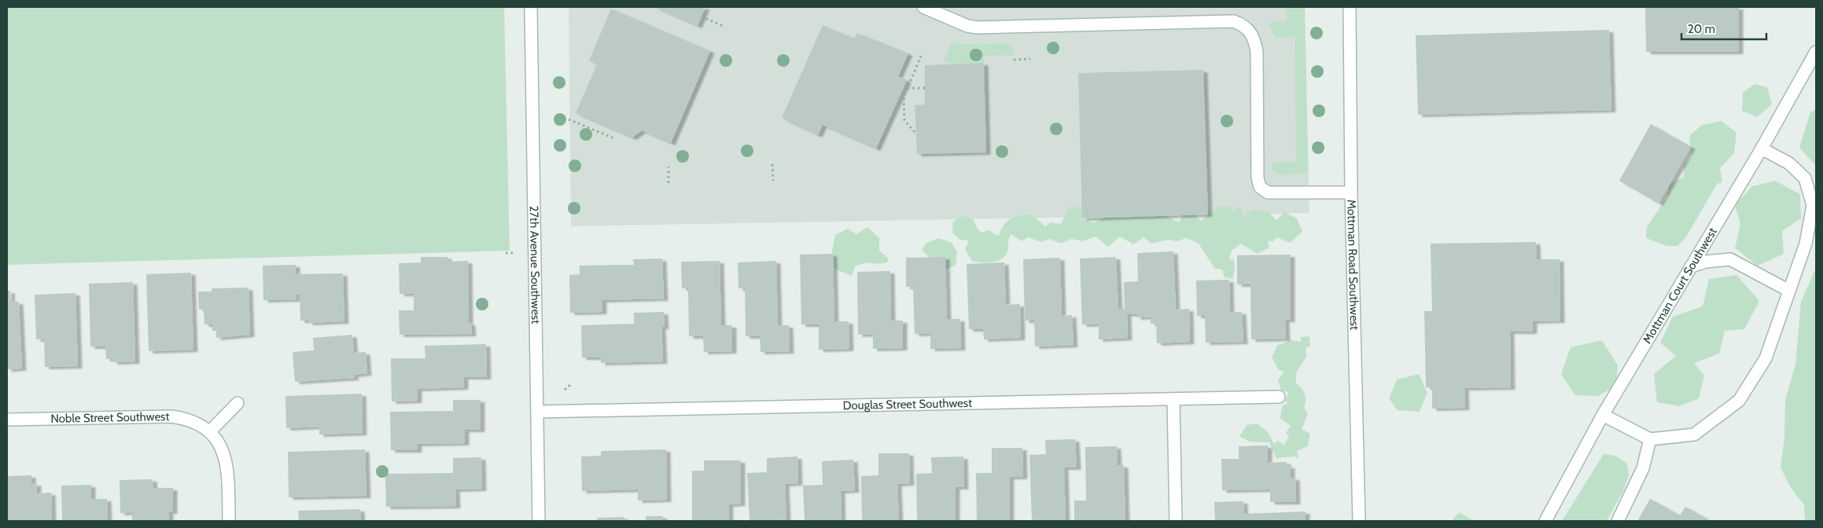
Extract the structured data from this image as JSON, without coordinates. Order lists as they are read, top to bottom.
{
  "streets": {
    "street": [
      "27th Avenue Southwest",
      "Mottman Road Southwest",
      "Mottman Court Southwest",
      "Douglas Street Southwest",
      "Noble Street Southwest"
    ]
  },
  "crossings": [
    ["27th Avenue Southwest", "Douglas Street Southwest"]
  ],
  "scale_bar": "20 m"
}
